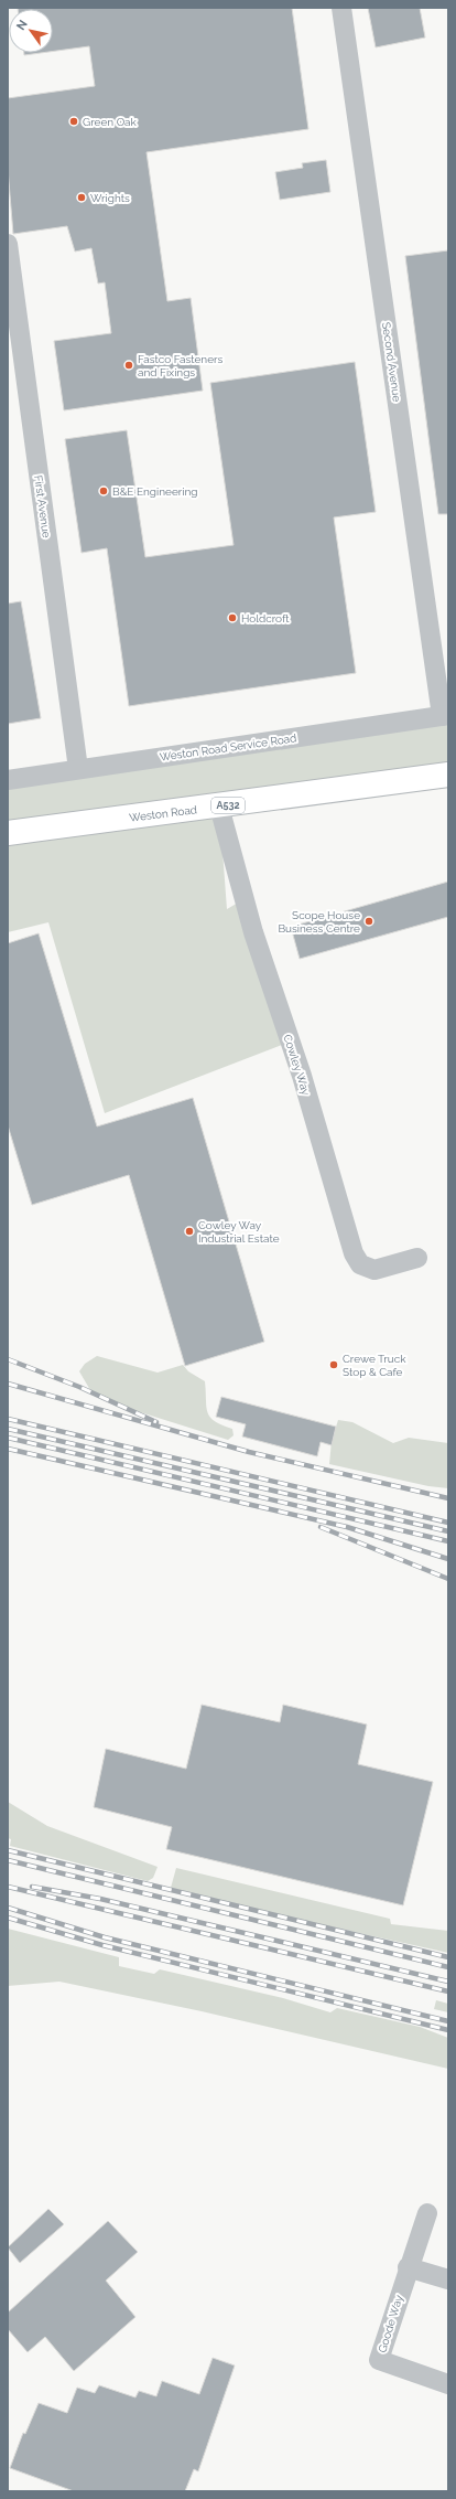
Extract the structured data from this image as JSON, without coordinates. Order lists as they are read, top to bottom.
{
  "streets": {
    "main road": ["A532", "Weston Road"],
    "street": [
      "Second Avenue",
      "First Avenue",
      "Weston Road Service Road",
      "Cowley Way",
      "Goode Way"
    ]
  },
  "crossings": [
    ["Second Avenue", "Weston Road Service Road"],
    ["First Avenue", "Weston Road Service Road"],
    ["Weston Road", "Cowley Way"]
  ],
  "places": [
    "Green Oak",
    "Wrights",
    "Fastco Fasteners and Fixings",
    "B&E Engineering",
    "Holdcroft",
    "Scope House Business Centre",
    "Cowley Way Industrial Estate",
    "Crewe Truck Stop & Cafe"
  ],
  "north": "top left"
}
